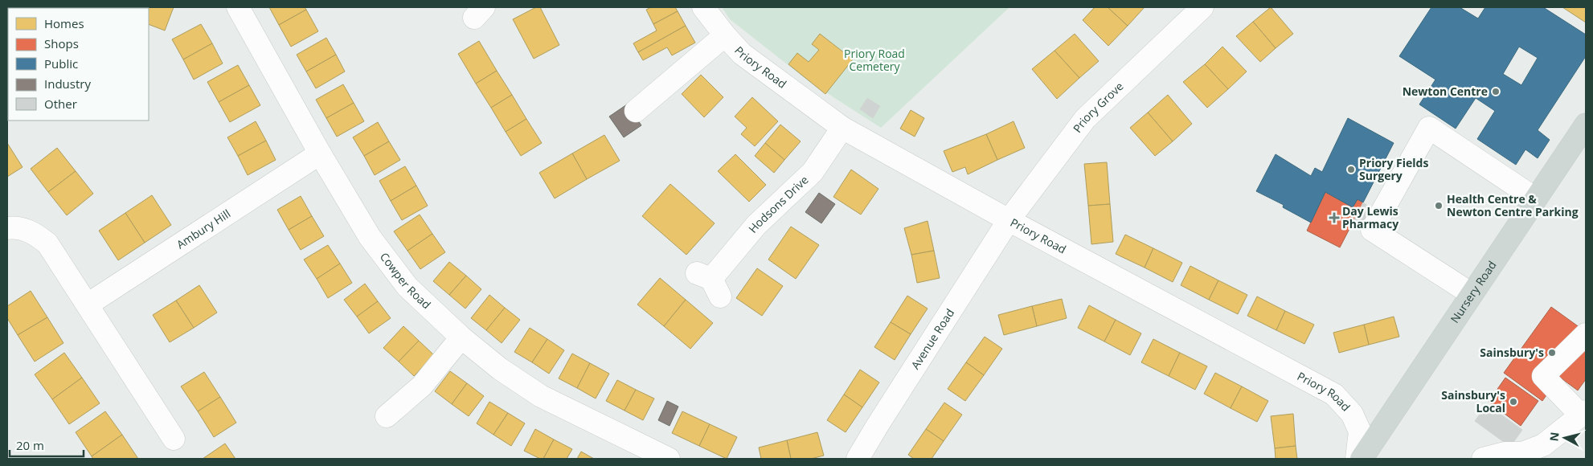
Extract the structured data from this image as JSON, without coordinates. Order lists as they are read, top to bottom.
{
  "streets": {
    "main road": ["Nursery Road"],
    "street": [
      "Priory Road",
      "Priory Grove",
      "Hodsons Drive",
      "Ambury Hill",
      "Cowper Road",
      "Avenue Road"
    ]
  },
  "crossings": [
    ["Priory Road", "Priory Grove"],
    ["Priory Road", "Hodsons Drive"],
    ["Priory Road", "Avenue Road"],
    ["Priory Grove", "Avenue Road"],
    ["Ambury Hill", "Cowper Road"]
  ],
  "parks": ["Priory Road Cemetery"],
  "places": {
    "other": [
      "Newton Centre",
      "Priory Fields Surgery",
      "Health Centre & Newton Centre Parking",
      "Sainsbury's",
      "Sainsbury's Local"
    ],
    "health": ["Day Lewis Pharmacy"]
  },
  "legend": [
    "Homes",
    "Shops",
    "Public",
    "Industry",
    "Other"
  ],
  "scale_bar": "20 m",
  "north": "left"
}
